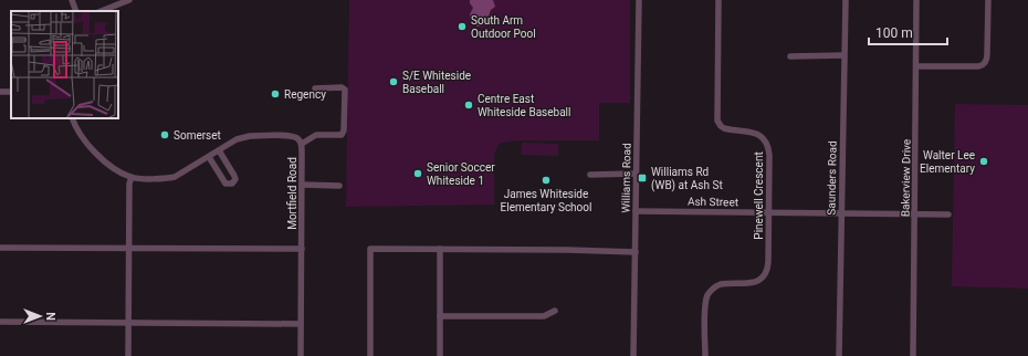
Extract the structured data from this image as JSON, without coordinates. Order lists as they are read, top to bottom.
{
  "streets": {
    "street": [
      "Williams Road",
      "Saunders Road",
      "Bakerview Drive",
      "Mortfield Road",
      "Pinewell Crescent",
      "Ash Street"
    ]
  },
  "crossings": [
    ["Williams Road", "Ash Street"],
    ["Saunders Road", "Ash Street"],
    ["Bakerview Drive", "Ash Street"],
    ["Pinewell Crescent", "Ash Street"]
  ],
  "places": {
    "other": [
      "South Arm Outdoor Pool",
      "S/E Whiteside Baseball",
      "Regency",
      "Centre East Whiteside Baseball",
      "Somerset",
      "Walter Lee Elementary",
      "Senior Soccer Whiteside 1",
      "James Whiteside Elementary School"
    ],
    "transit": ["Williams Rd (WB) at Ash St"]
  },
  "scale_bar": "100 m",
  "north": "right"
}
